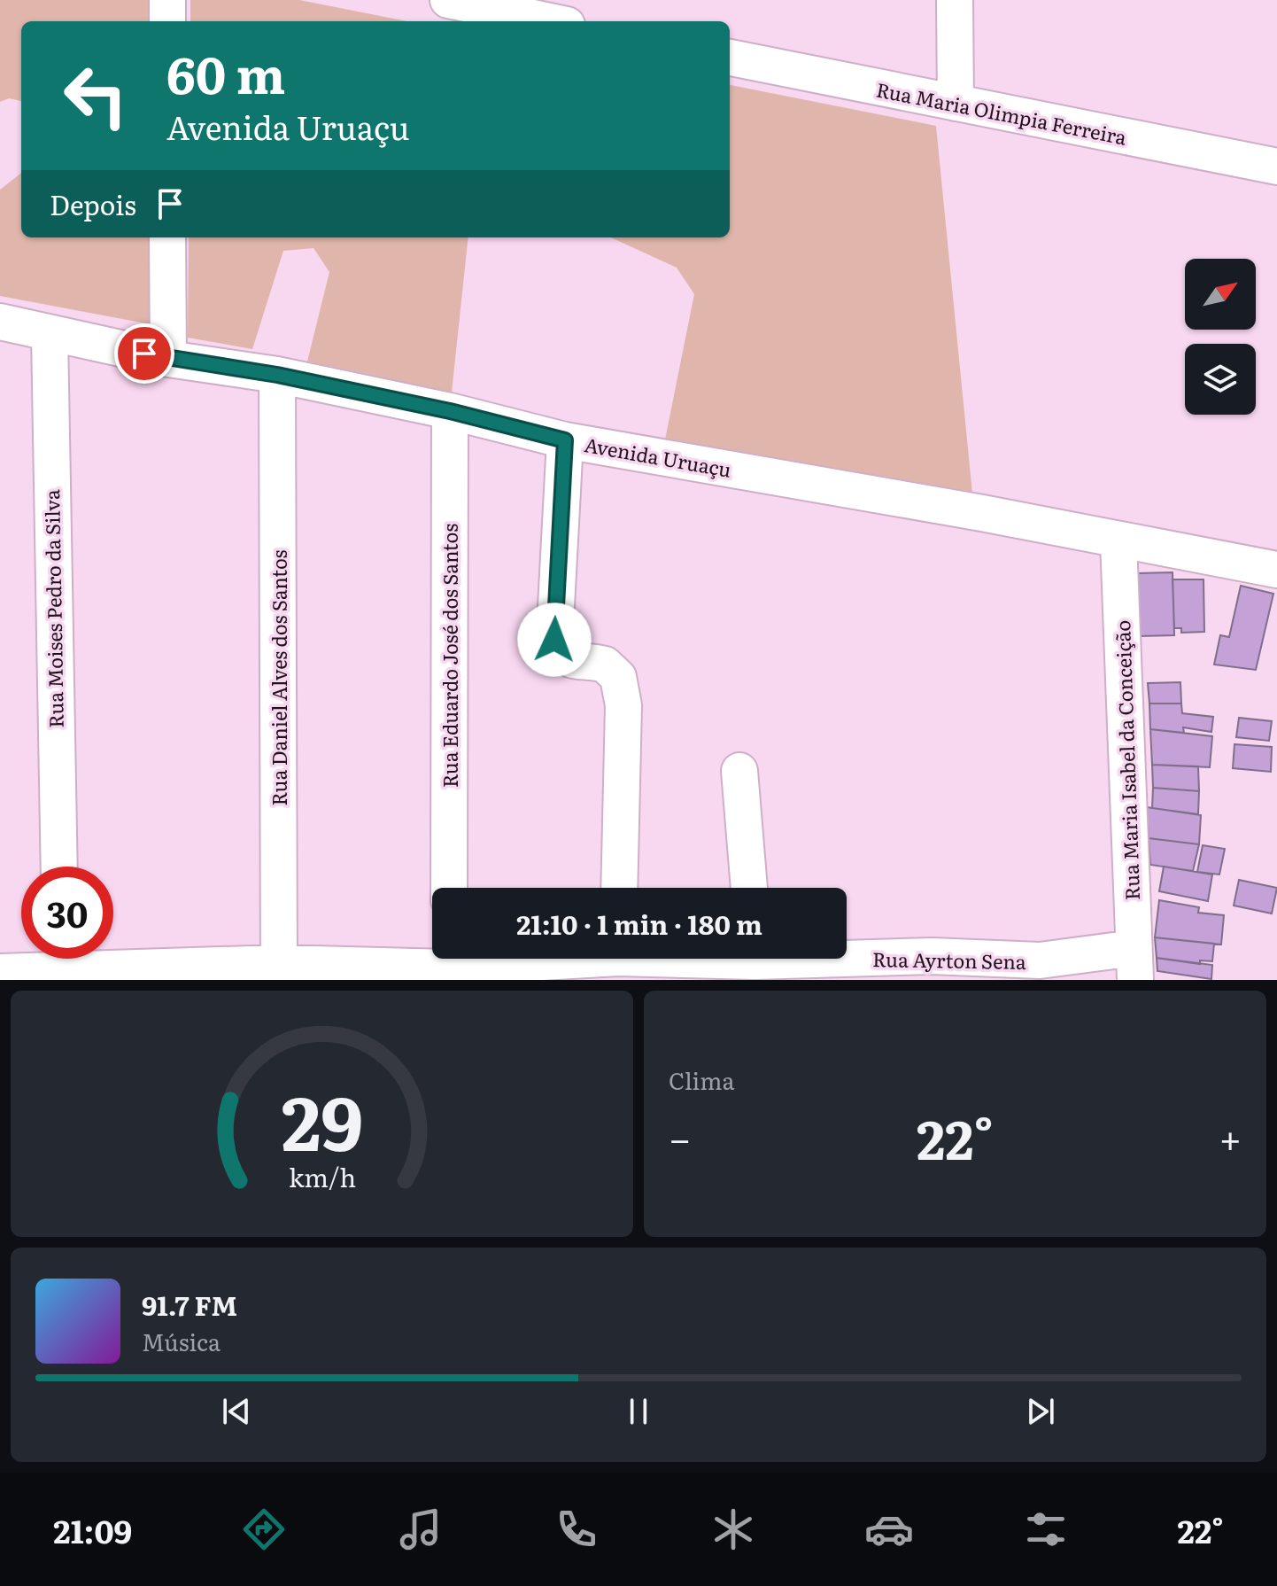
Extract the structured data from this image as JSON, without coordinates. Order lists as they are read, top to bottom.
{
  "streets": {
    "street": [
      "Rua Maria Olimpia Ferreira",
      "Avenida Uruaçu",
      "Rua Moises Pedro da Silva",
      "Rua Eduardo José dos Santos",
      "Rua Daniel Alves dos Santos",
      "Rua Maria Isabel da Conceição",
      "Rua Ayrton Sena"
    ]
  },
  "crossings": [
    ["Avenida Uruaçu", "Rua Moises Pedro da Silva"],
    ["Avenida Uruaçu", "Rua Eduardo José dos Santos"],
    ["Avenida Uruaçu", "Rua Daniel Alves dos Santos"],
    ["Avenida Uruaçu", "Rua Maria Isabel da Conceição"],
    ["Rua Daniel Alves dos Santos", "Rua Ayrton Sena"],
    ["Rua Maria Isabel da Conceição", "Rua Ayrton Sena"]
  ],
  "north": "top right",
  "page": {
    "turn": ["60 m", "Avenida Uruaçu"],
    "then": "Depois",
    "limit": "30",
    "trip": "21:10 · 1 min · 180 m",
    "tile": "Clima",
    "heat": ["−", "22°", "+"],
    "song": ["91.7 FM", "Música"],
    "tabs": ["21:09", "22°"],
    "gauge": ["29", "km/h"]
  }
}
